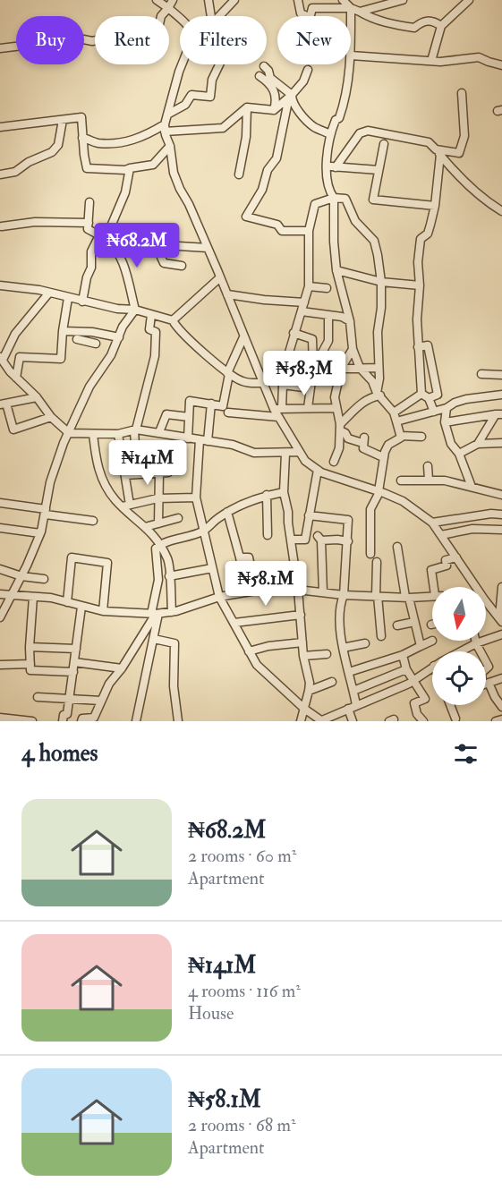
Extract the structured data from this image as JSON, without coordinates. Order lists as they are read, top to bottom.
{
  "north": "bottom",
  "page": {
    "chip": [
      "Buy",
      "Rent",
      "Filters",
      "New"
    ],
    "price": [
      "₦68.2M",
      "₦58.3M",
      "₦141M",
      "₦58.1M"
    ],
    "heading": "4 homes",
    "list": [
      {
        "name": "₦68.2M",
        "note": "2 rooms · 60 m² · Apartment"
      },
      {
        "name": "₦141M",
        "note": "4 rooms · 116 m² · House"
      },
      {
        "name": "₦58.1M",
        "note": "2 rooms · 68 m² · Apartment"
      }
    ]
  }
}
